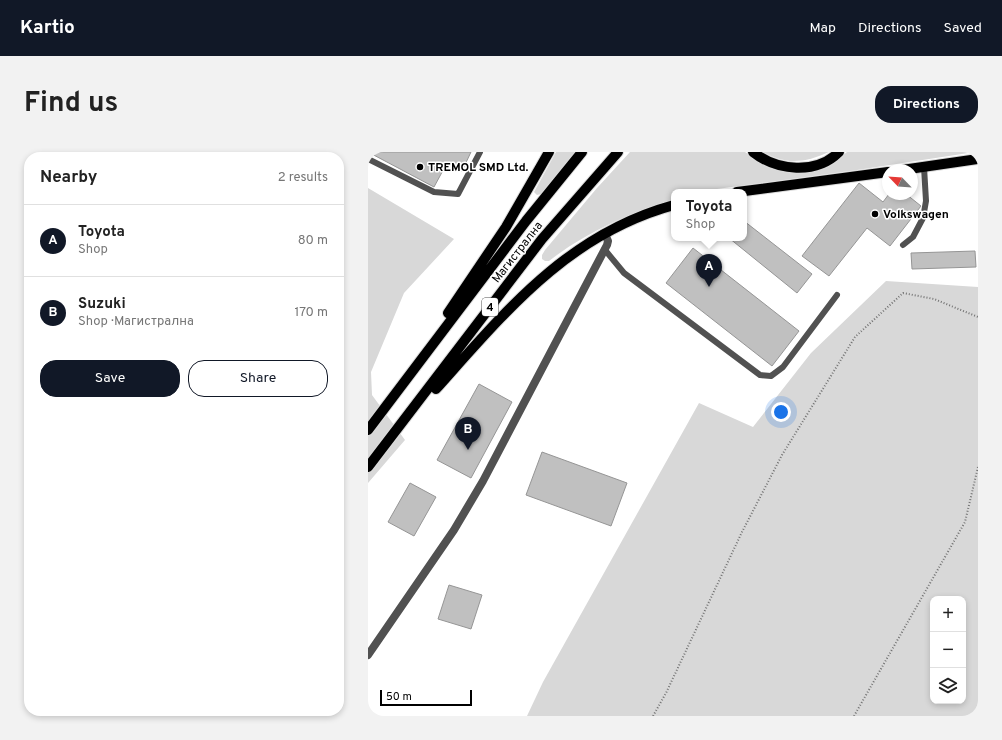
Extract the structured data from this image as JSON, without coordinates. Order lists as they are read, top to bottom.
{
  "streets": {
    "main road": ["Магистрална", "4"]
  },
  "places": ["TREMOL SMD Ltd.", "Volkswagen"],
  "scale_bar": "50 m",
  "north": "top left",
  "page": {
    "header": "Kartio",
    "nav": ["Map", "Directions", "Saved"],
    "title": "Find us",
    "buttons": [
      "Directions",
      ["Save", "Share"]
    ],
    "heading": ["Nearby", "2 results"],
    "popup": ["Toyota", "Shop"],
    "list": [
      {
        "mark": "A",
        "name": "Toyota",
        "note": "Shop",
        "value": "80 m"
      },
      {
        "mark": "B",
        "name": "Suzuki",
        "note": "Shop · Магистрална",
        "value": "170 m"
      }
    ],
    "pins": ["A", "B"],
    "map_buttons": ["+", "−"],
    "scale": "50 m"
  }
}
